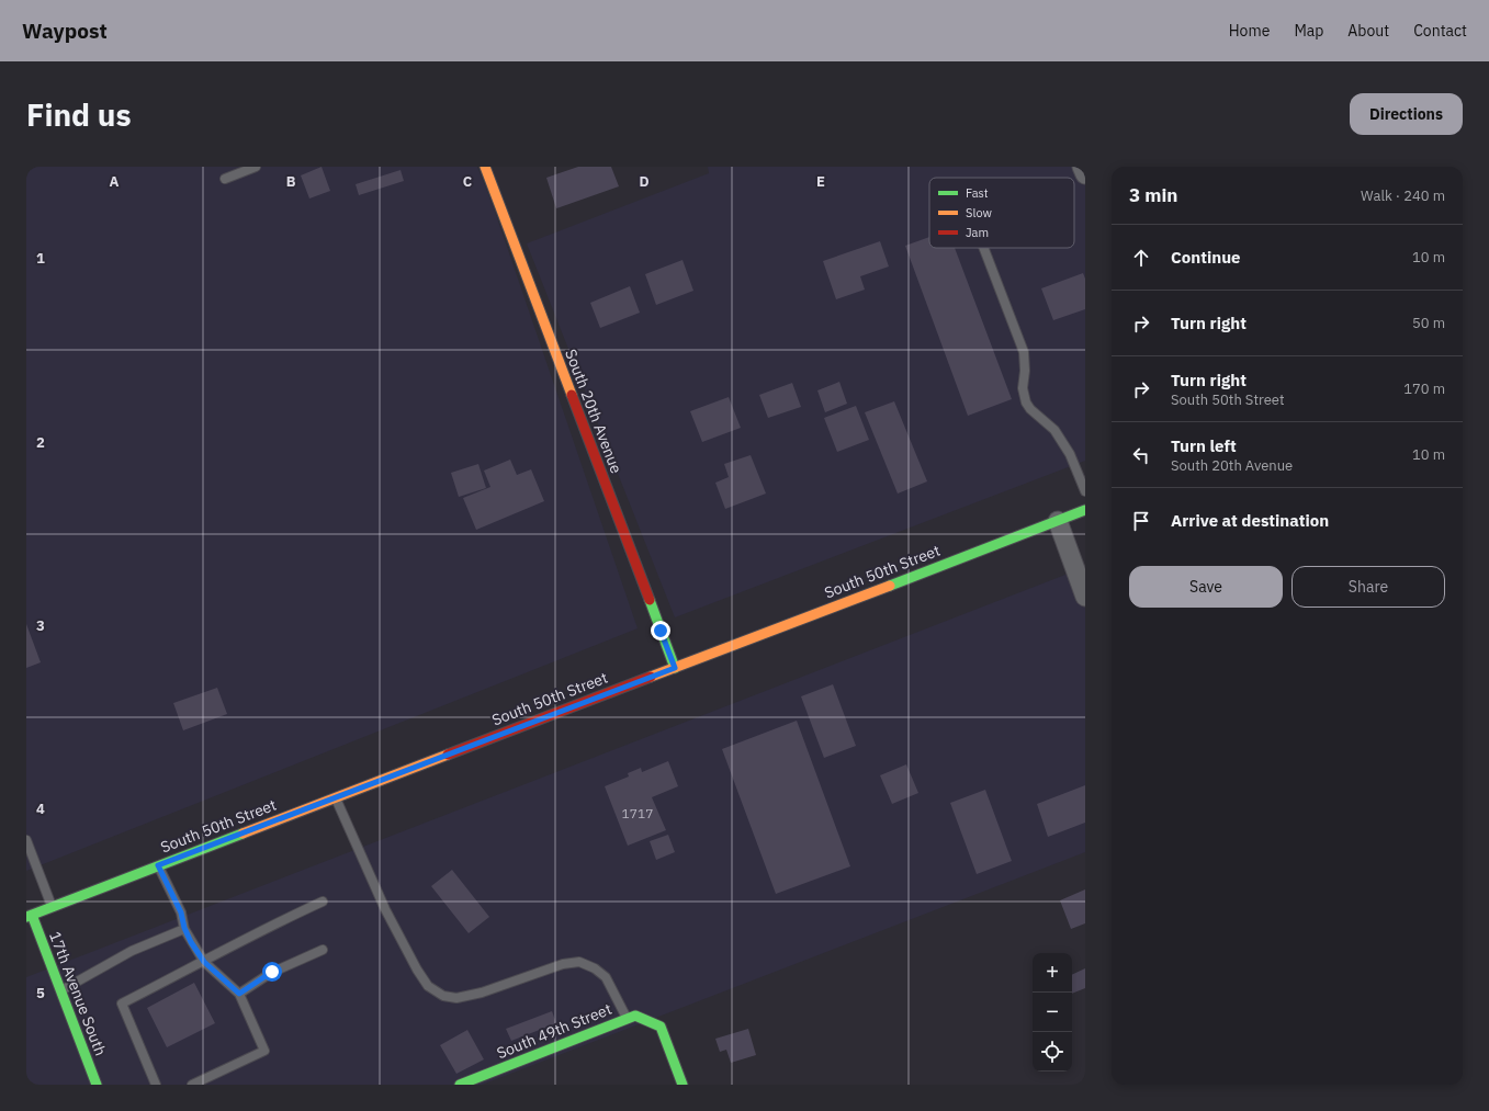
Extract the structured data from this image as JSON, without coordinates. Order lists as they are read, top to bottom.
{
  "streets": {
    "main road": [
      "South 20th Avenue",
      "South 50th Street",
      "17th Avenue South",
      "South 49th Street"
    ]
  },
  "crossings": [
    ["South 20th Avenue", "South 50th Street"],
    ["South 50th Street", "17th Avenue South"]
  ],
  "house_numbers": ["1717"],
  "legend": ["Fast", "Slow", "Jam"],
  "page": {
    "header": "Waypost",
    "nav": [
      "Home",
      "Map",
      "About",
      "Contact"
    ],
    "buttons": [
      "Directions",
      ["Save", "Share"]
    ],
    "title": "Find us",
    "heading": ["3 min", "Walk · 240 m"],
    "list": [
      ["Continue", "10 m"],
      ["Turn right", "50 m"],
      ["Turn right", "South 50th Street", "170 m"],
      ["Turn left", "South 20th Avenue", "10 m"],
      "Arrive at destination"
    ],
    "map_buttons": ["+", "−"]
  },
  "grid": {
    "columns": [
      "A",
      "B",
      "C",
      "D",
      "E"
    ],
    "rows": [
      "1",
      "2",
      "3",
      "4",
      "5"
    ]
  }
}
